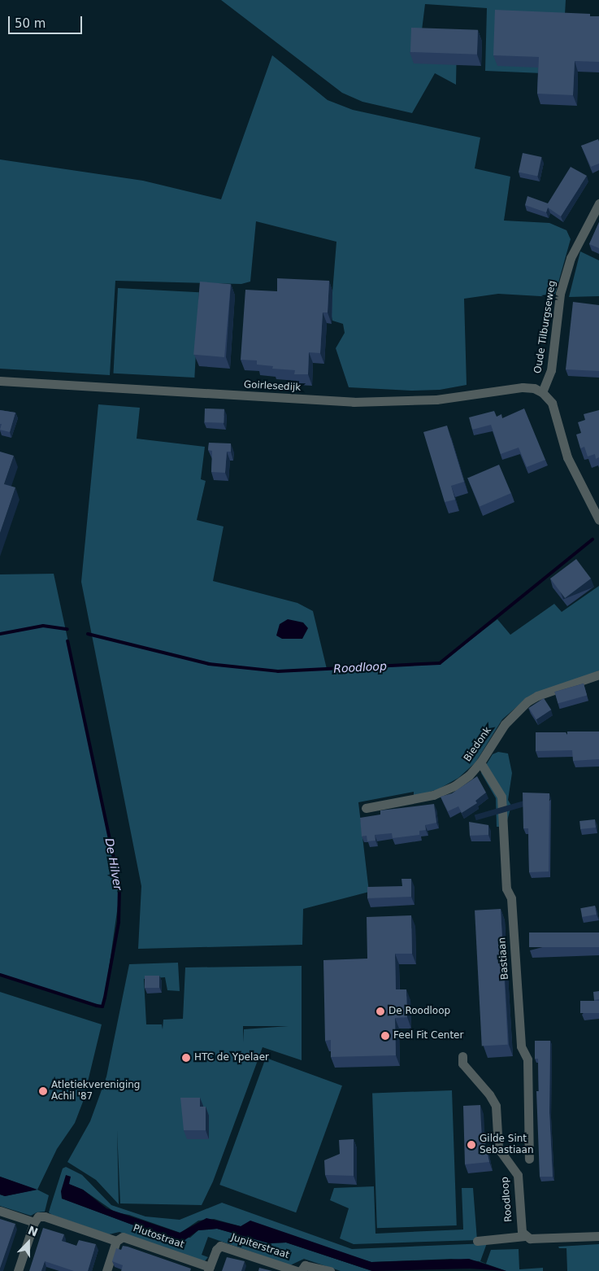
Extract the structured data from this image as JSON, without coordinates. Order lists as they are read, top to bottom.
{
  "streets": {
    "street": [
      "Oude Tilburgseweg",
      "Goirlesedijk",
      "Biedonk",
      "Bastiaan",
      "Roodloop",
      "Plutostraat",
      "Jupiterstraat"
    ]
  },
  "crossings": [
    ["Oude Tilburgseweg", "Goirlesedijk"],
    ["Biedonk", "Bastiaan"],
    ["Plutostraat", "Jupiterstraat"]
  ],
  "water": ["Roodloop", "De Hilver"],
  "places": [
    "De Roodloop",
    "Feel Fit Center",
    "HTC de Ypelaer",
    "Atletiekvereniging Achil '87",
    "Gilde Sint Sebastiaan"
  ],
  "scale_bar": "50 m",
  "north": "top"
}
